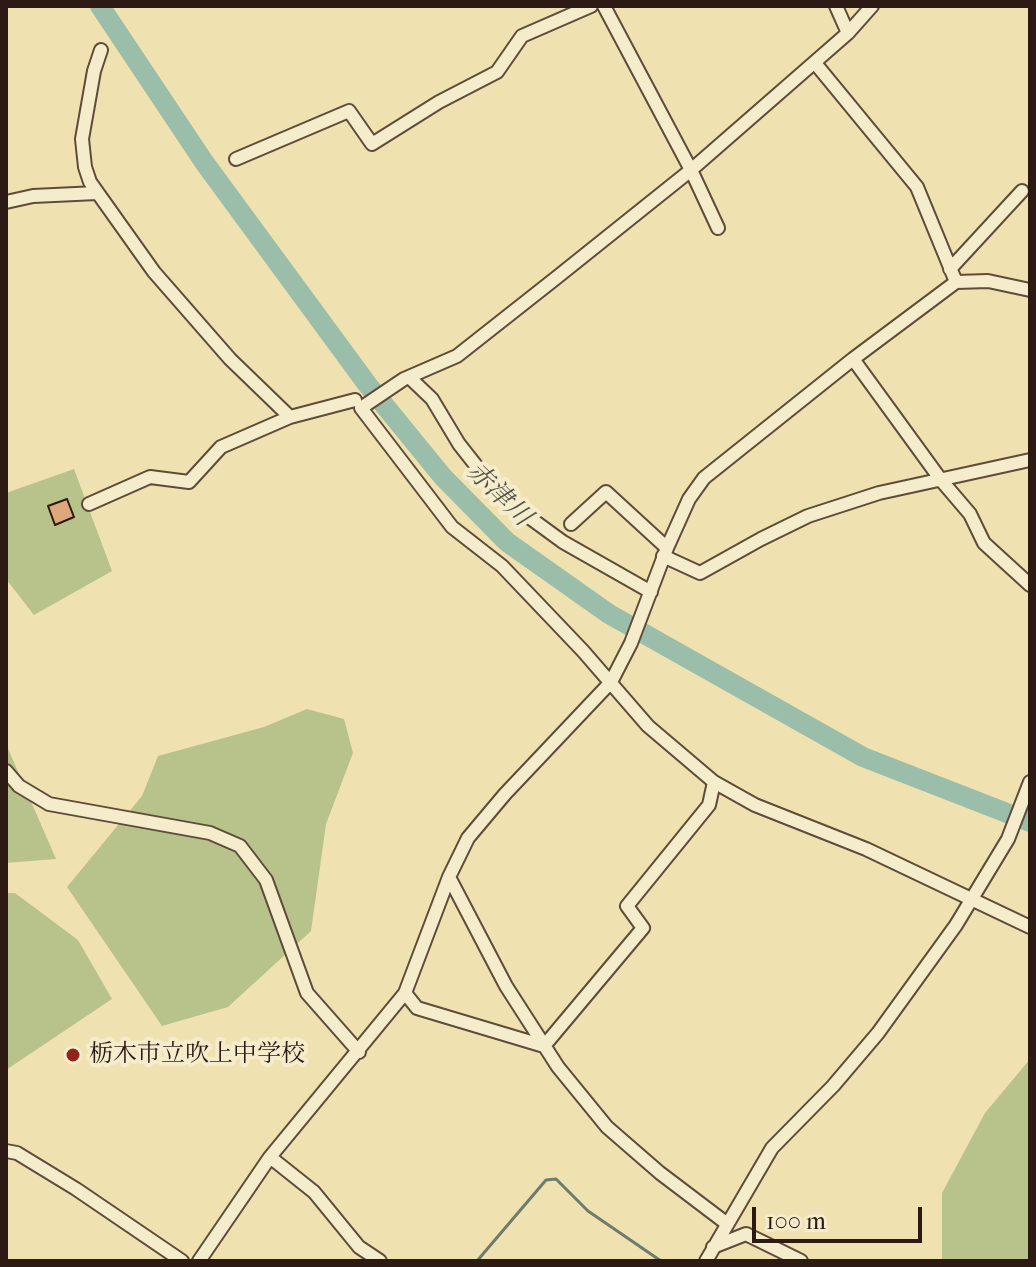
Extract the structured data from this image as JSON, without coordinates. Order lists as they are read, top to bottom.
{
  "water": ["赤津川"],
  "places": ["栃木市立吹上中学校"],
  "scale_bar": "100 m"
}
